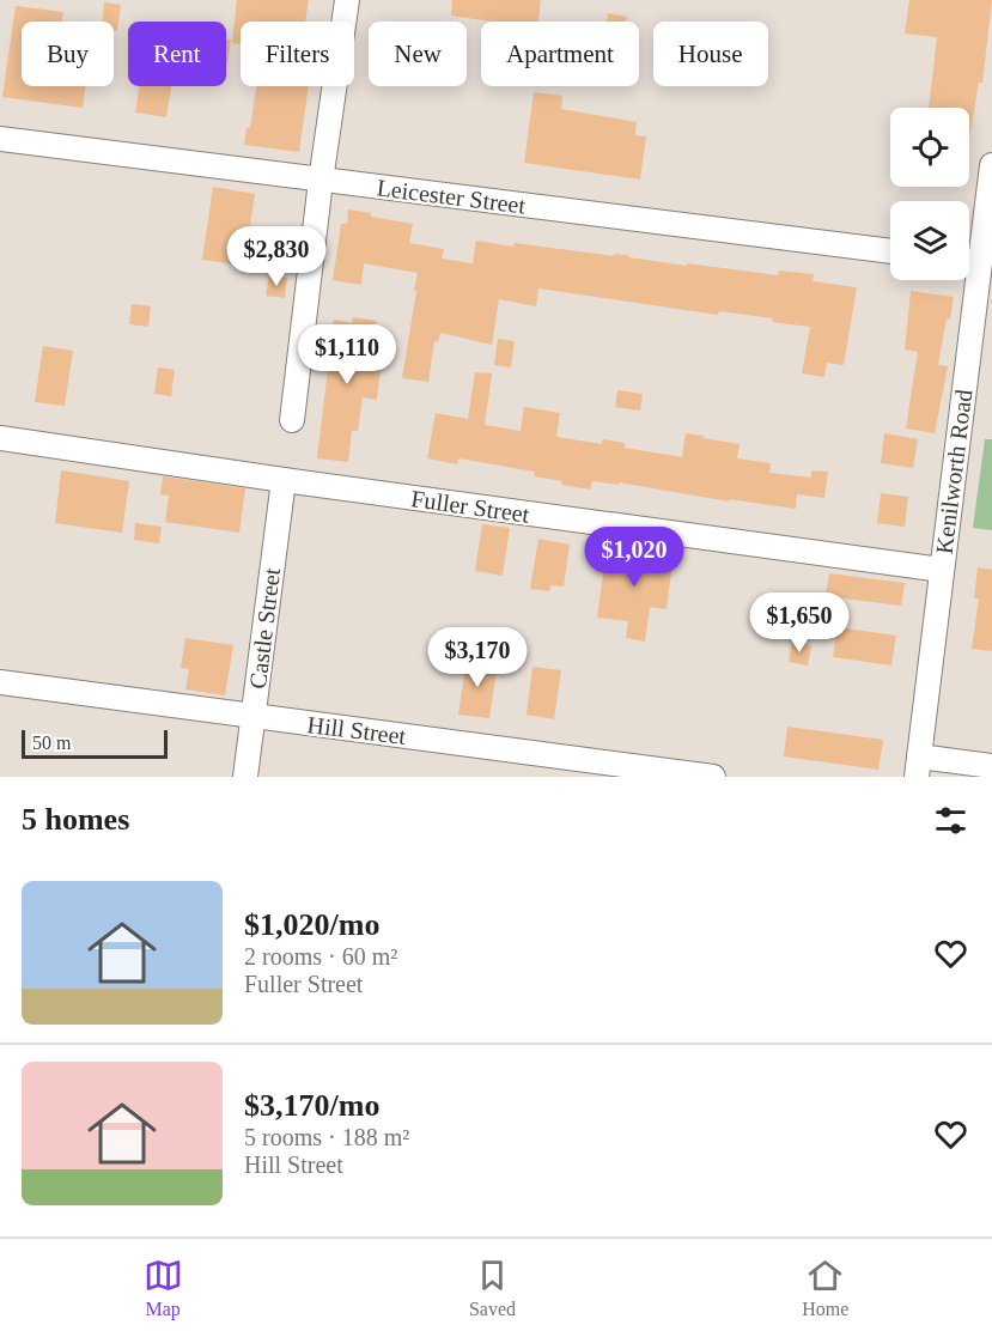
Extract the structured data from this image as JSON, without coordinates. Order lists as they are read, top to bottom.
{
  "streets": {
    "street": [
      "Leicester Street",
      "Kenilworth Road",
      "Fuller Street",
      "Castle Street",
      "Hill Street"
    ]
  },
  "crossings": [
    ["Kenilworth Road", "Fuller Street"],
    ["Fuller Street", "Castle Street"],
    ["Castle Street", "Hill Street"]
  ],
  "scale_bar": "50 m",
  "page": {
    "chip": [
      "Buy",
      "Rent",
      "Filters",
      "New",
      "Apartment",
      "House"
    ],
    "price": [
      "$2,830",
      "$1,110",
      "$1,020",
      "$1,650",
      "$3,170"
    ],
    "scale": "50 m",
    "heading": "5 homes",
    "list": [
      {
        "name": "$1,020/mo",
        "note": "2 rooms · 60 m² · Fuller Street"
      },
      {
        "name": "$3,170/mo",
        "note": "5 rooms · 188 m² · Hill Street"
      }
    ],
    "tabs": ["Map", "Saved", "Home"]
  }
}
